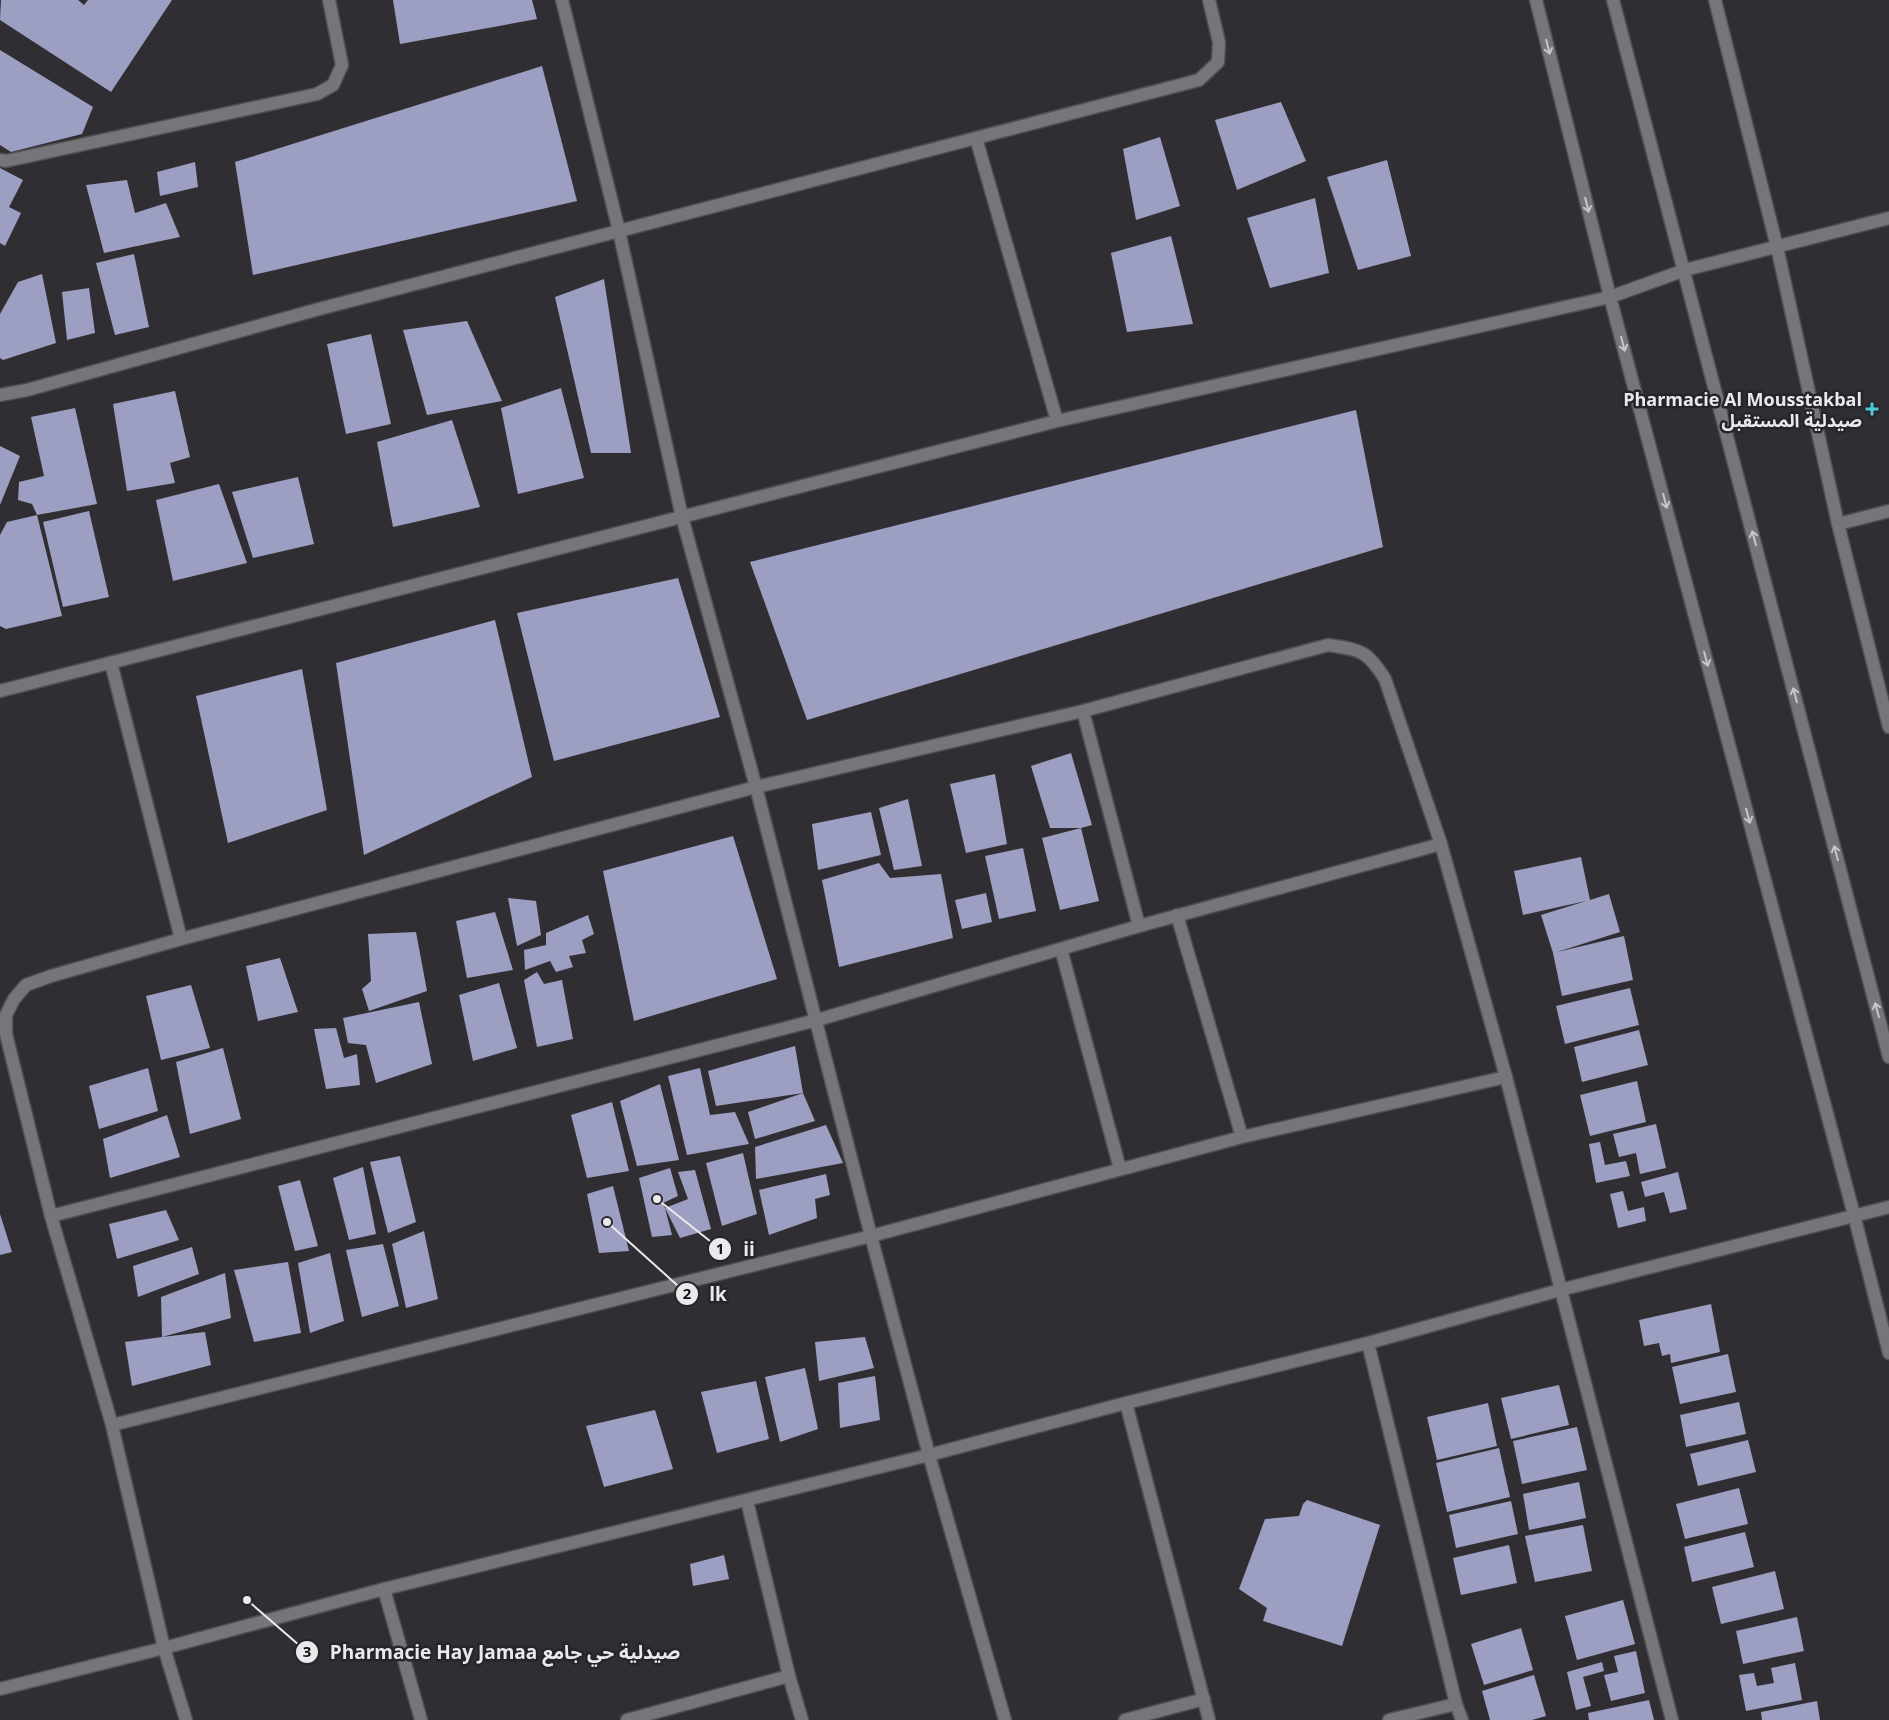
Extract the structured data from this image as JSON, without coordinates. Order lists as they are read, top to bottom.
{
  "places": {
    "health": ["Pharmacie Al Mousstakbal صيدلية المستقبل"],
    "other": ["ii", "lk", "Pharmacie Hay Jamaa صيدلية حي جامع"]
  }
}
